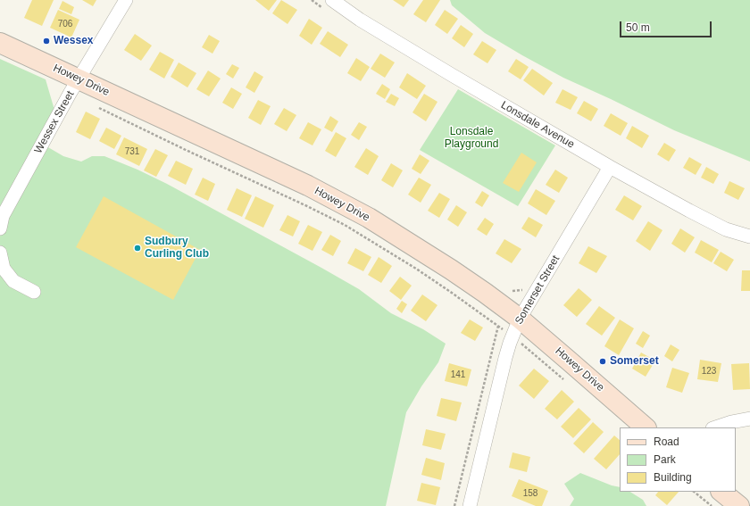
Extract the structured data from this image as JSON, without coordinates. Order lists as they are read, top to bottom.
{
  "streets": {
    "main road": ["Howey Drive"],
    "street": ["Wessex Street", "Lonsdale Avenue", "Somerset Street"]
  },
  "crossings": [
    ["Howey Drive", "Wessex Street"],
    ["Howey Drive", "Somerset Street"],
    ["Lonsdale Avenue", "Somerset Street"]
  ],
  "parks": ["Lonsdale Playground"],
  "places": ["Wessex", "Sudbury Curling Club", "Somerset"],
  "house_numbers": [
    "706",
    "731",
    "123",
    "141",
    "158"
  ],
  "legend": ["Road", "Park", "Building"],
  "scale_bar": "50 m"
}
